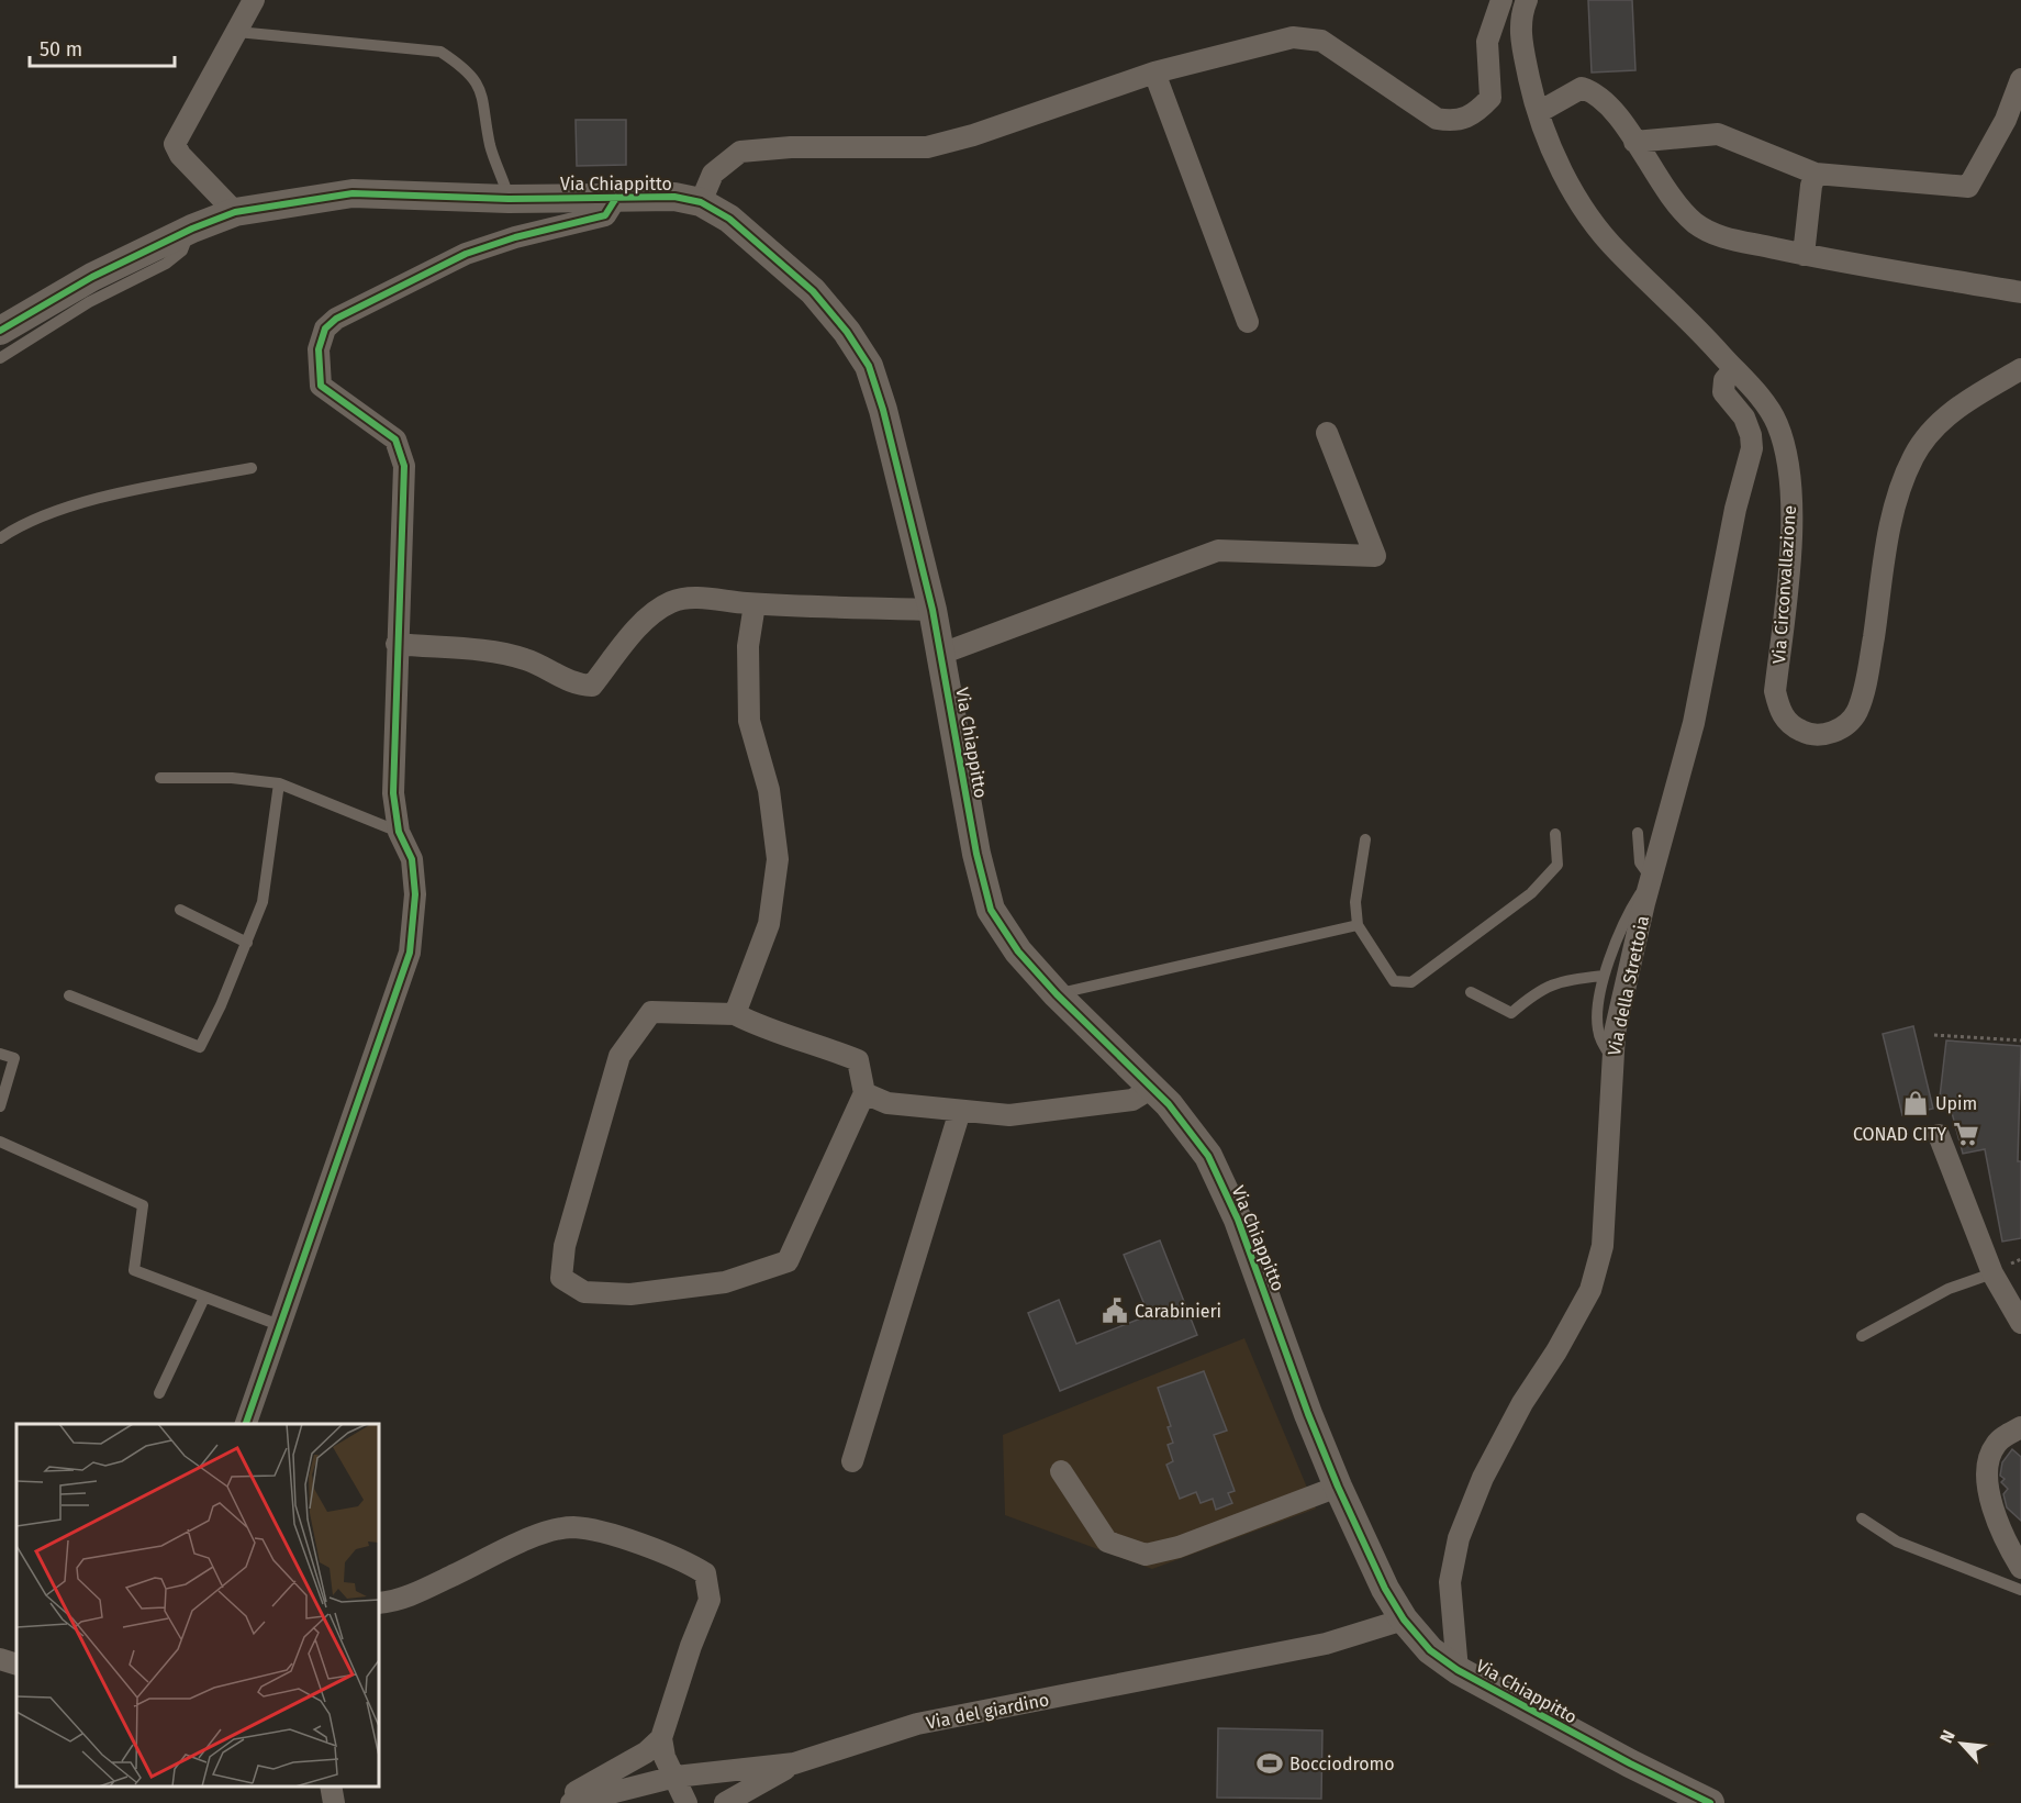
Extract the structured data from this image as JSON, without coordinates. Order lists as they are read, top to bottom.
{
  "streets": {
    "street": [
      "Via Chiappitto",
      "Via Circonvallazione",
      "Via della Strettoia",
      "Via del giardino"
    ]
  },
  "crossings": [
    ["Via Chiappitto", "Via della Strettoia"],
    ["Via Chiappitto", "Via del giardino"],
    ["Via Circonvallazione", "Via della Strettoia"]
  ],
  "places": {
    "shop": ["Upim"],
    "supermarket": ["CONAD CITY"],
    "public building": ["Carabinieri"],
    "sports": ["Bocciodromo"]
  },
  "scale_bar": "50 m",
  "north": "top left"
}
